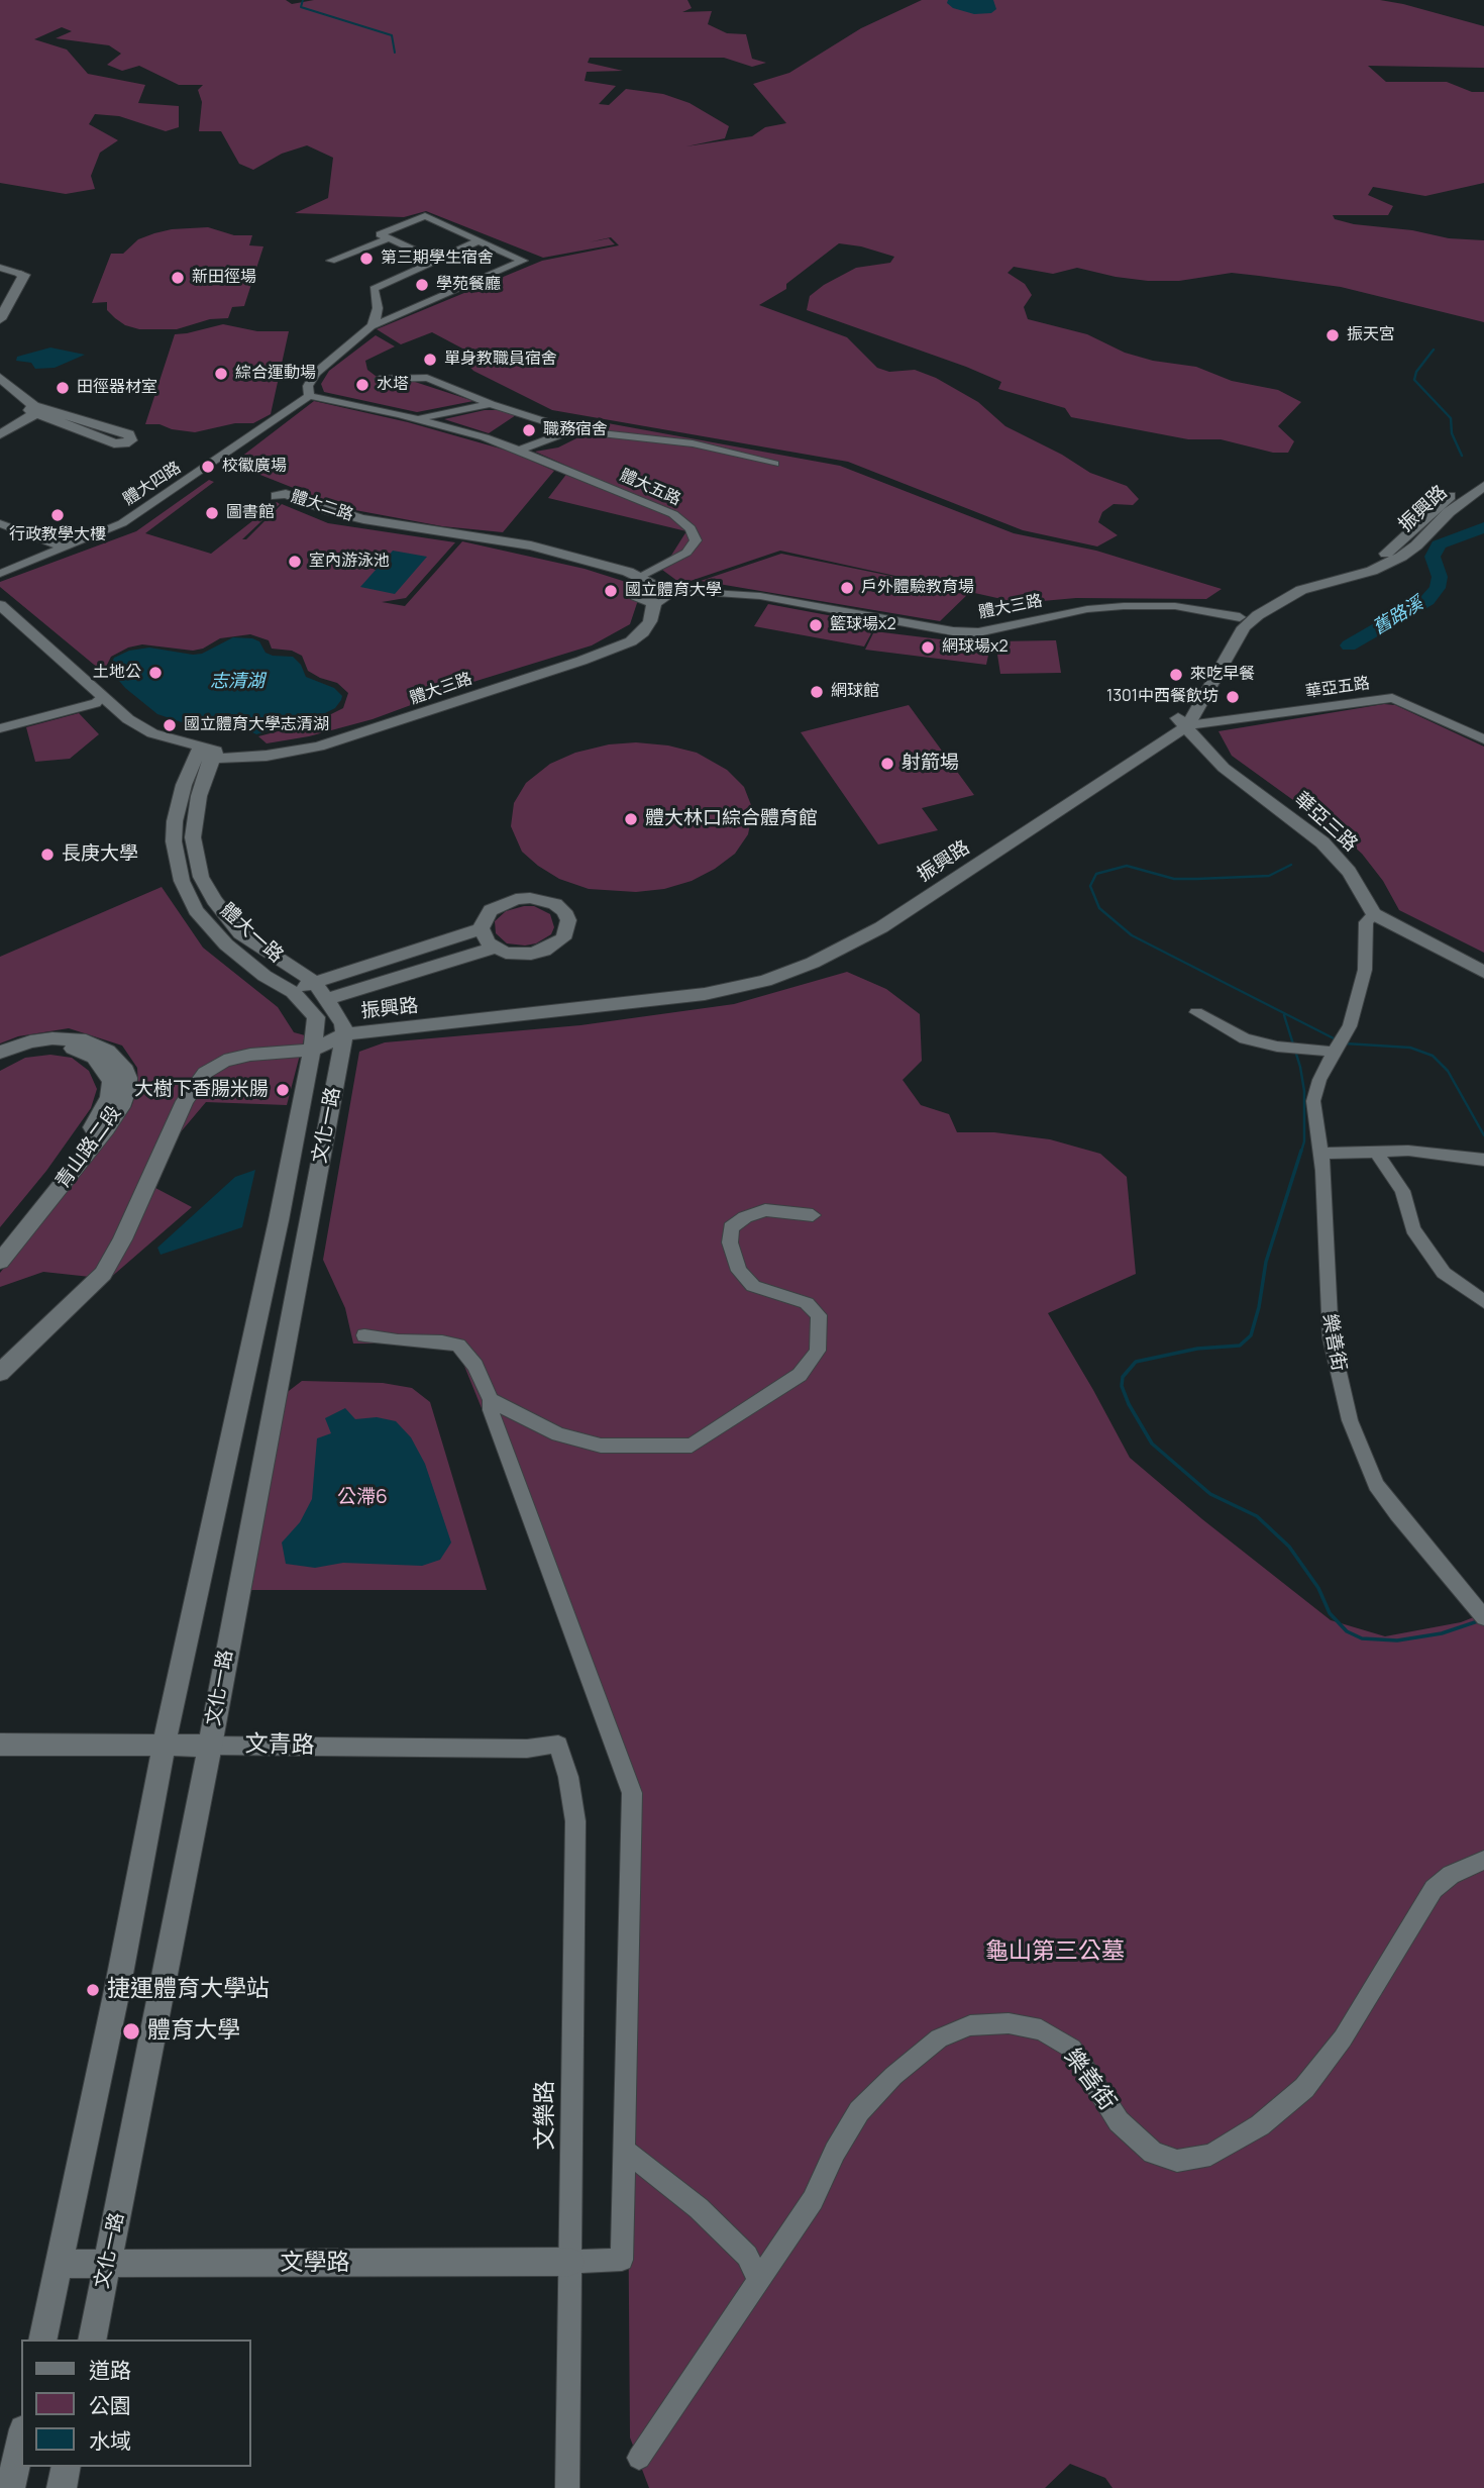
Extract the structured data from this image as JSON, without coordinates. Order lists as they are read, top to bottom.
{
  "streets": {
    "street": [
      "體大四路",
      "體大五路",
      "體大二路",
      "振興路",
      "體大三路",
      "華亞五路",
      "華亞三路",
      "體大一路",
      "文化一路",
      "青山路二段",
      "樂善街",
      "文青路",
      "文樂路",
      "文學路"
    ]
  },
  "crossings": [
    ["體大四路", "體大五路"],
    ["體大五路", "體大二路"],
    ["體大五路", "體大三路"],
    ["體大二路", "體大三路"],
    ["振興路", "體大三路"],
    ["振興路", "華亞五路"],
    ["振興路", "華亞三路"],
    ["振興路", "體大一路"],
    ["振興路", "文化一路"],
    ["體大三路", "體大一路"],
    ["華亞五路", "華亞三路"],
    ["華亞三路", "樂善街"],
    ["體大一路", "文化一路"],
    ["文化一路", "文青路"],
    ["文化一路", "文學路"],
    ["文青路", "文樂路"],
    ["文樂路", "文學路"]
  ],
  "water": ["舊路溪", "志清湖"],
  "parks": ["公滯6", "龜山第三公墓"],
  "places": [
    "第三期學生宿舍",
    "新田徑場",
    "學苑餐廳",
    "振天宮",
    "單身教職員宿舍",
    "綜合運動場",
    "水塔",
    "田徑器材室",
    "職務宿舍",
    "校徽廣場",
    "圖書館",
    "行政教學大樓",
    "室內游泳池",
    "戶外體驗教育場",
    "國立體育大學",
    "籃球場x2",
    "網球場x2",
    "土地公",
    "來吃早餐",
    "網球館",
    "1301中西餐飲坊",
    "國立體育大學志清湖",
    "射箭場",
    "體大林口綜合體育館",
    "長庚大學",
    "大樹下香腸米腸",
    "捷運體育大學站",
    "體育大學"
  ],
  "legend": ["道路", "公園", "水域"]
}
